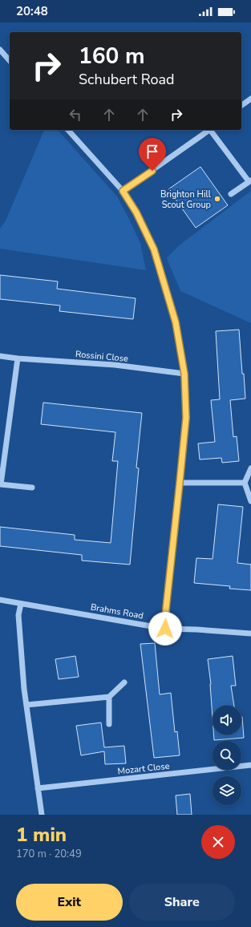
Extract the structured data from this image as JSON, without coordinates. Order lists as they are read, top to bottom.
{
  "streets": {
    "street": ["Rossini Close", "Brahms Road", "Mozart Close"]
  },
  "places": ["Brighton Hill Scout Group"],
  "page": {
    "status": "20:48",
    "turn": ["160 m", "Schubert Road"],
    "heading": ["1 min", "170 m · 20:49"],
    "buttons": ["Exit", "Share"]
  }
}
